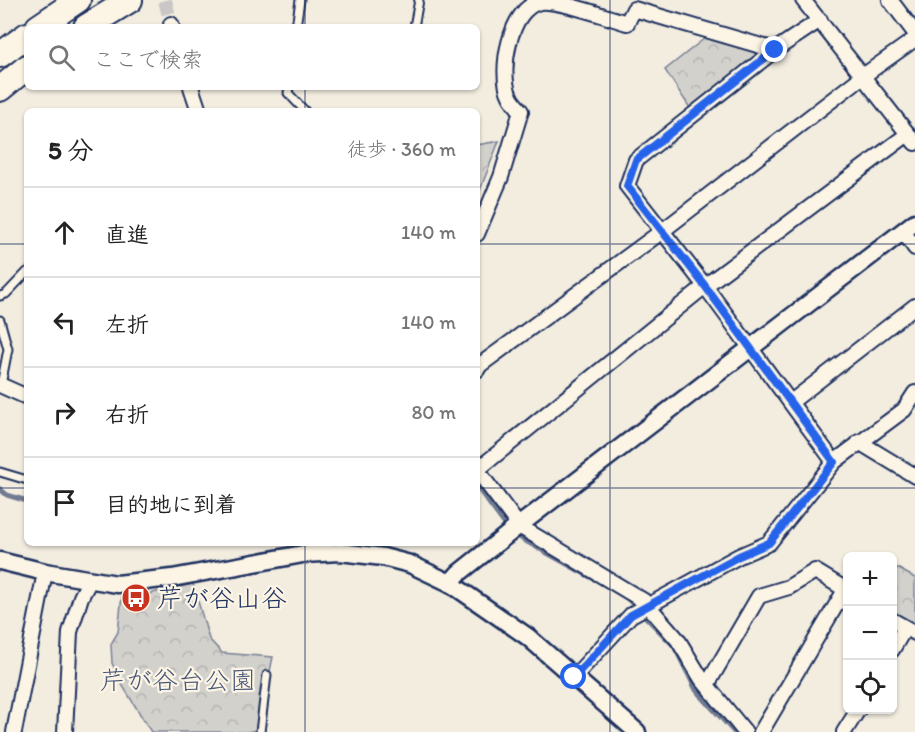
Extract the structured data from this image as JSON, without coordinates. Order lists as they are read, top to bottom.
{
  "parks": ["芹が谷台公園"],
  "places": {
    "bus stop": ["芹が谷山谷"]
  },
  "page": {
    "search": "ここで検索",
    "heading": ["5 分", "徒歩 · 360 m"],
    "list": [
      ["直進", "140 m"],
      ["左折", "140 m"],
      ["右折", "80 m"],
      "目的地に到着"
    ],
    "map_buttons": ["+", "−"]
  }
}
